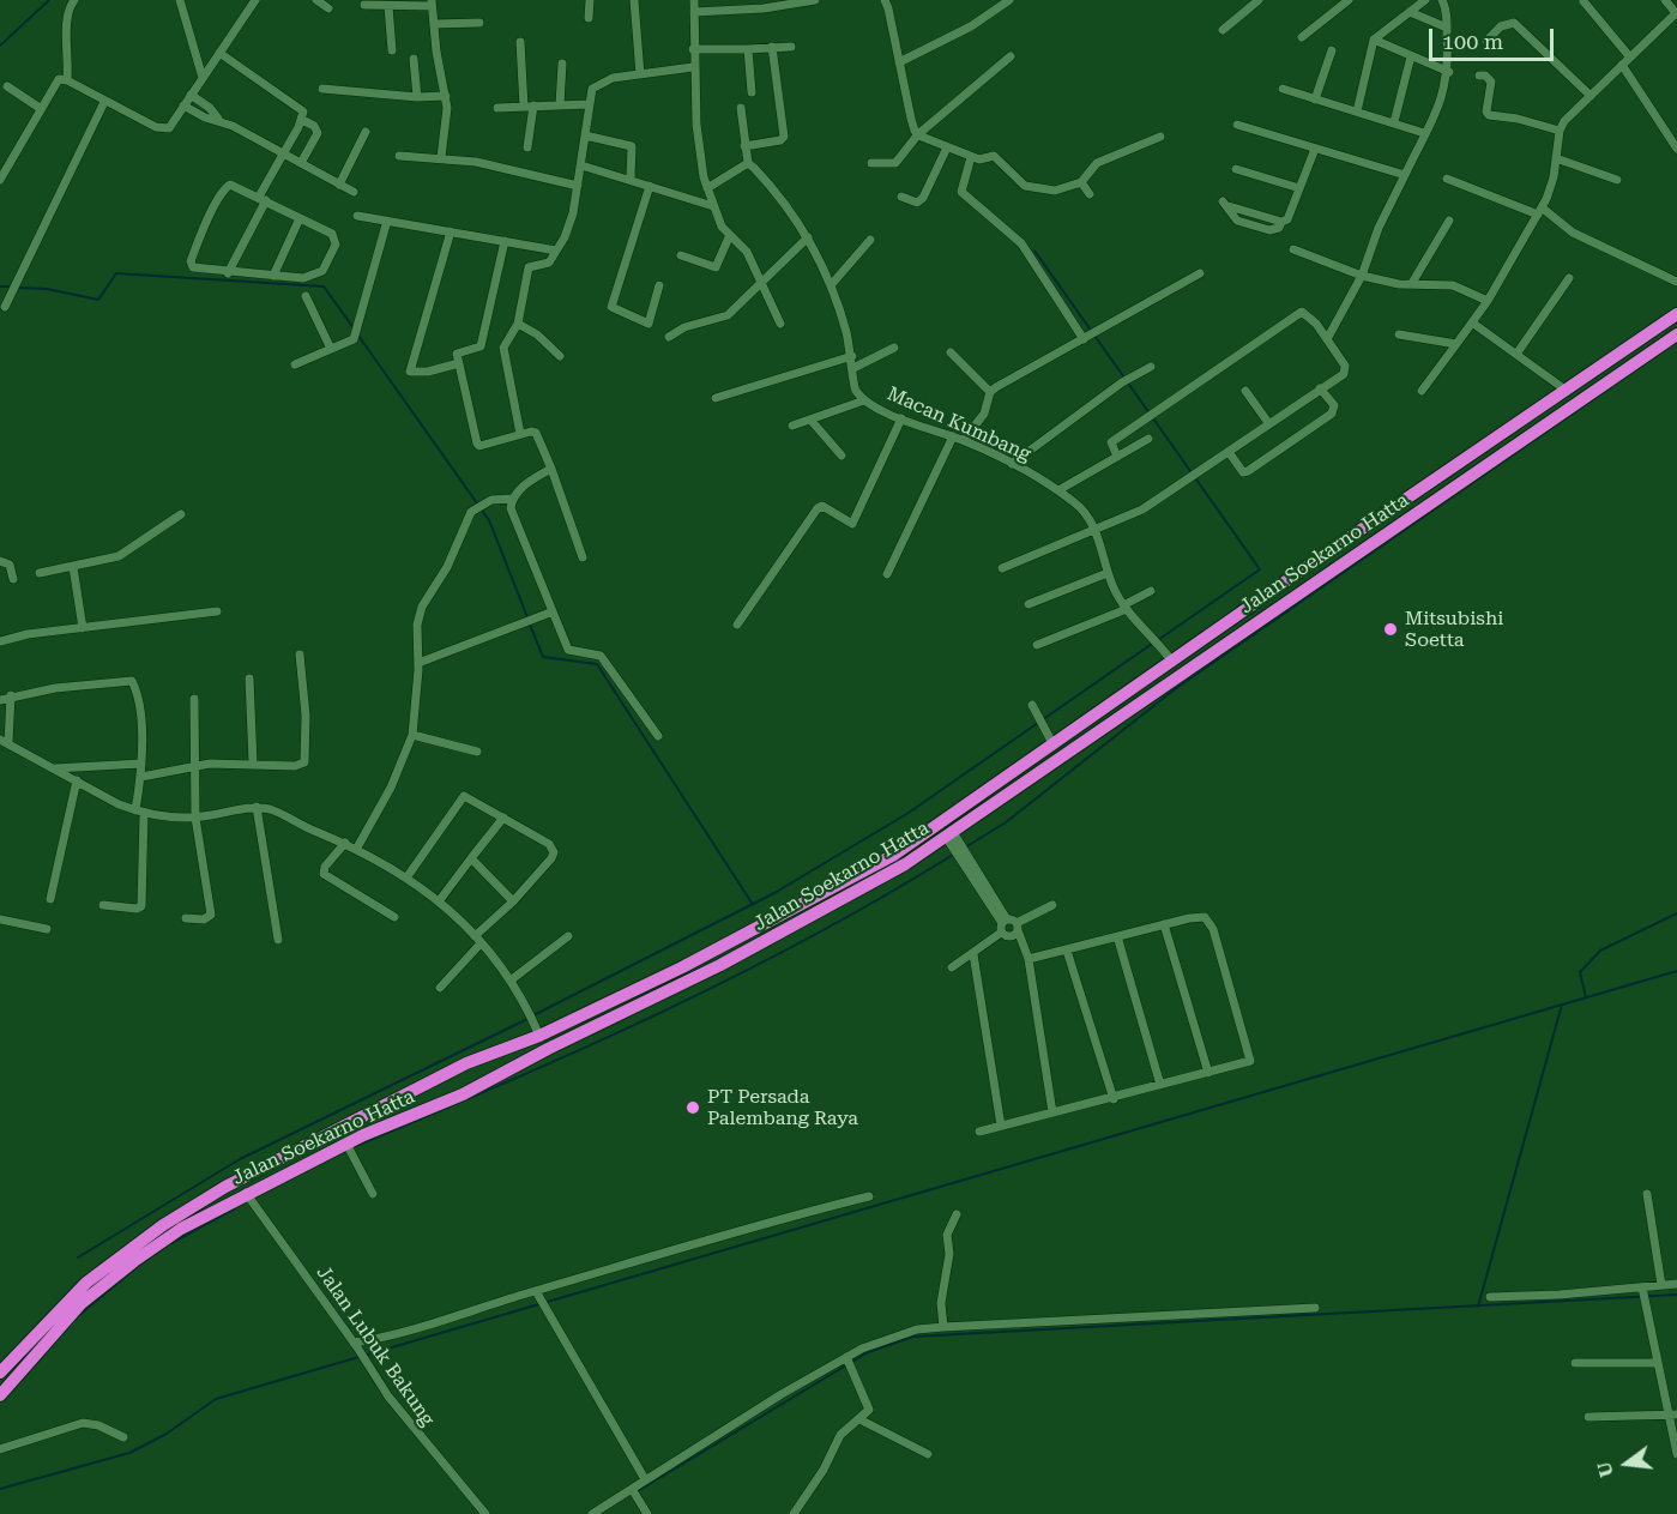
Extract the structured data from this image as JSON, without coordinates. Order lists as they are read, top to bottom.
{
  "streets": {
    "highway": ["Jalan Soekarno Hatta"],
    "street": ["Macan Kumbang", "Jalan Lubuk Bakung"]
  },
  "crossings": [
    ["Macan Kumbang", "Jalan Soekarno Hatta"],
    ["Jalan Soekarno Hatta", "Jalan Lubuk Bakung"]
  ],
  "places": ["Mitsubishi Soetta", "PT Persada Palembang Raya"],
  "scale_bar": "100 m",
  "north": "left"
}
